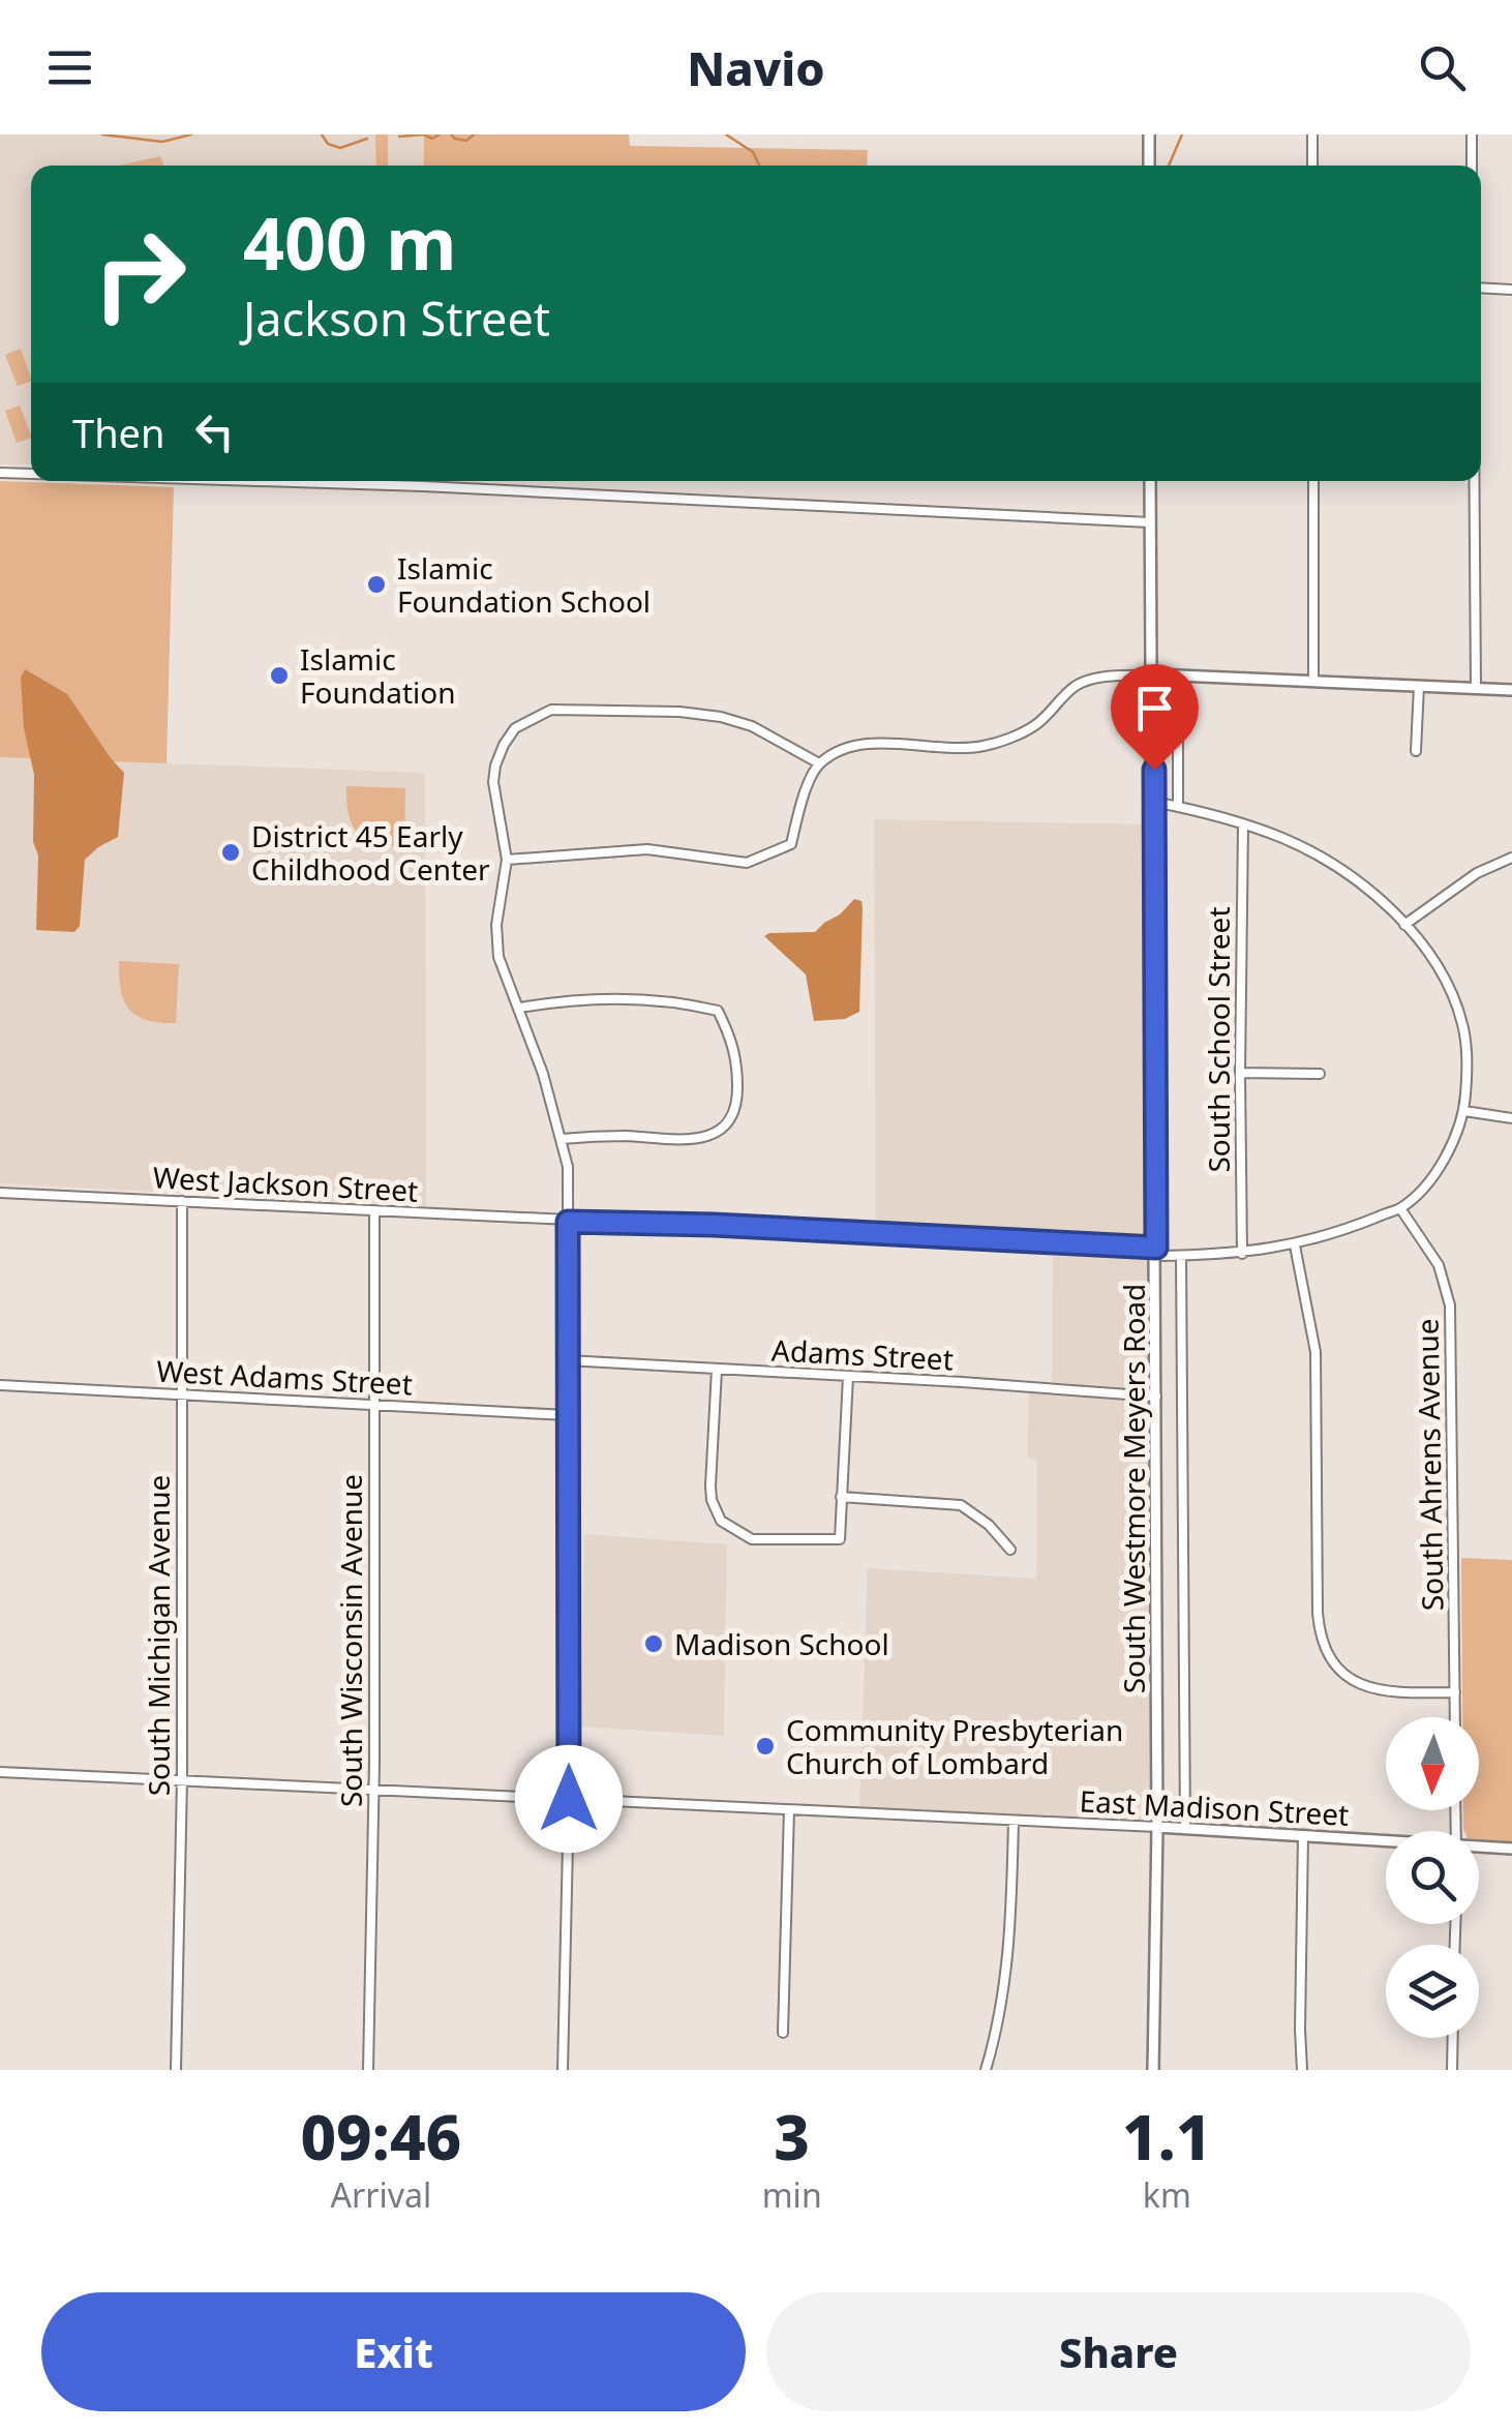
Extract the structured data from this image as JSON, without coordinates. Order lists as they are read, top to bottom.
{
  "streets": {
    "street": [
      "South School Street",
      "West Jackson Street",
      "Adams Street",
      "West Adams Street",
      "South Ahrens Avenue",
      "South Westmore Meyers Road",
      "South Michigan Avenue",
      "South Wisconsin Avenue",
      "East Madison Street"
    ]
  },
  "crossings": [
    ["South School Street", "West Jackson Street"],
    ["West Jackson Street", "South Ahrens Avenue"],
    ["West Jackson Street", "South Westmore Meyers Road"],
    ["West Jackson Street", "South Michigan Avenue"],
    ["West Jackson Street", "South Wisconsin Avenue"],
    ["Adams Street", "South Westmore Meyers Road"],
    ["West Adams Street", "South Michigan Avenue"],
    ["West Adams Street", "South Wisconsin Avenue"],
    ["South Westmore Meyers Road", "East Madison Street"],
    ["South Michigan Avenue", "East Madison Street"],
    ["South Wisconsin Avenue", "East Madison Street"]
  ],
  "places": [
    "Islamic Foundation School",
    "Islamic Foundation",
    "District 45 Early Childhood Center",
    "Madison School",
    "Community Presbyterian Church of Lombard"
  ],
  "north": "bottom",
  "page": {
    "header": "Navio",
    "turn": ["400 m", "Jackson Street"],
    "then": "Then",
    "eta": [
      "09:46",
      "Arrival",
      "3",
      "min",
      "1.1",
      "km"
    ],
    "buttons": ["Exit", "Share"]
  }
}
